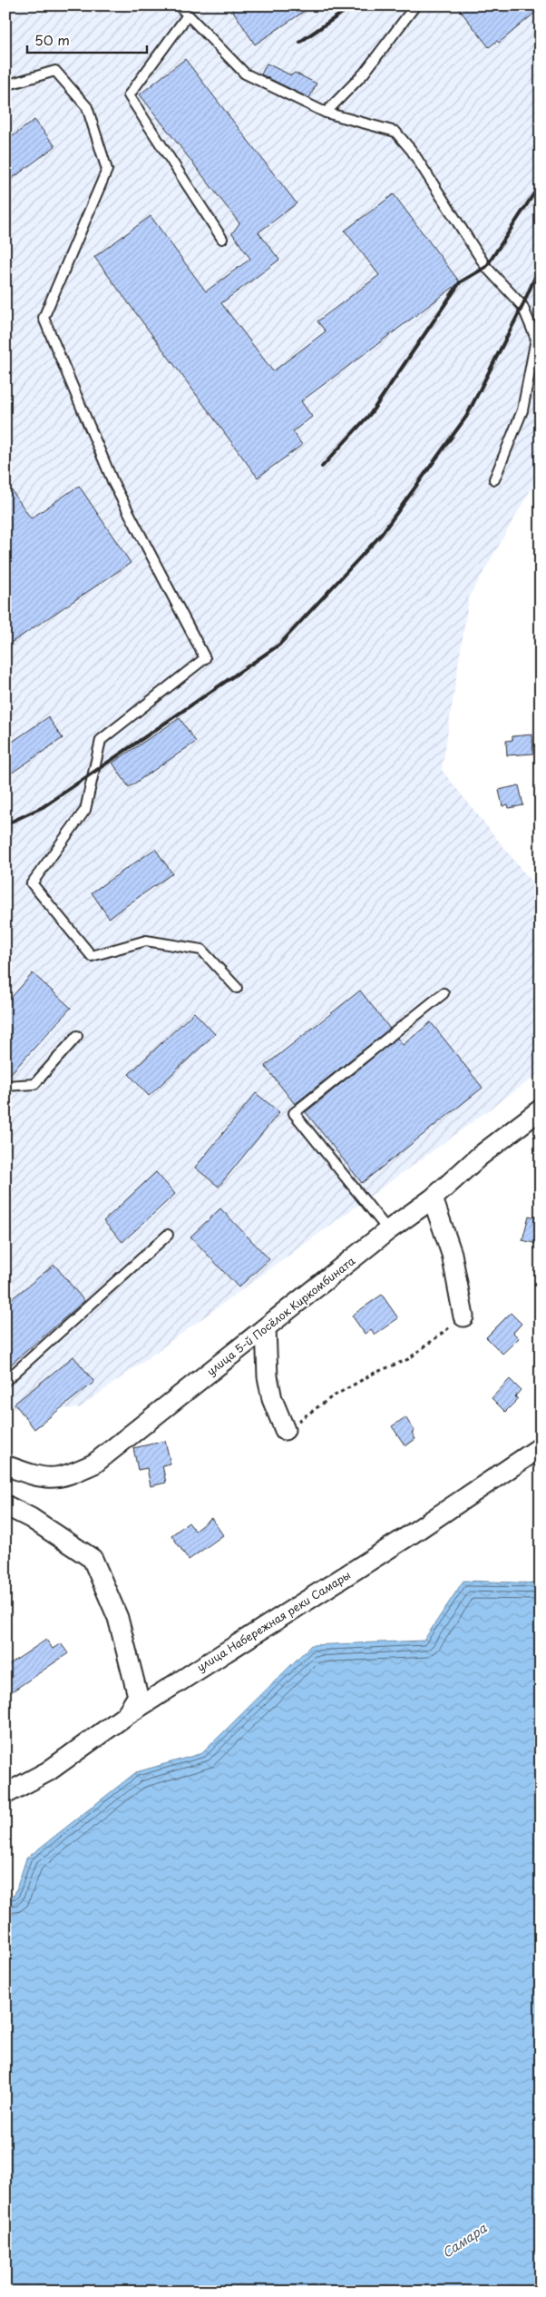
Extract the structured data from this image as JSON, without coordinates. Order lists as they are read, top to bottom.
{
  "streets": {
    "street": ["улица 5-й Посёлок Киркомбината", "улица Набережная реки Самары"]
  },
  "water": ["Самара"],
  "scale_bar": "50 m"
}
